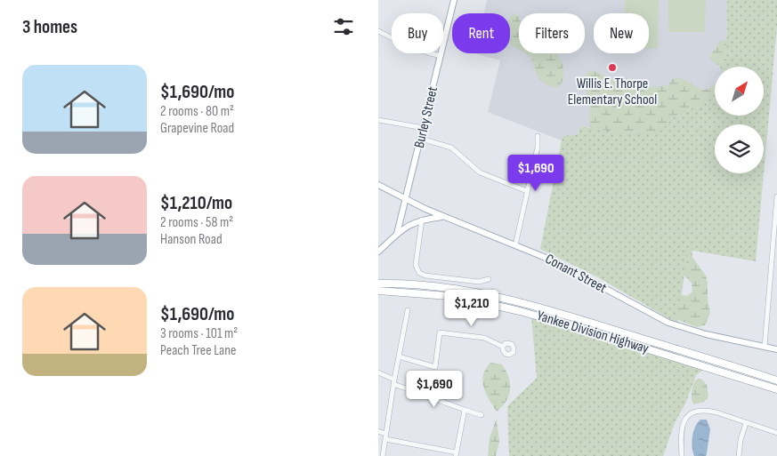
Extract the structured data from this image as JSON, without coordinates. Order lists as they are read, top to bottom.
{
  "streets": {
    "highway": ["Yankee Division Highway"],
    "main road": ["Burley Street", "Conant Street"]
  },
  "crossings": [
    ["Burley Street", "Conant Street"]
  ],
  "places": ["Willis E. Thorpe Elementary School"],
  "north": "top right",
  "page": {
    "heading": "3 homes",
    "chip": [
      "Buy",
      "Rent",
      "Filters",
      "New"
    ],
    "list": [
      {
        "name": "$1,690/mo",
        "note": "2 rooms · 80 m² · Grapevine Road"
      },
      {
        "name": "$1,210/mo",
        "note": "2 rooms · 58 m² · Hanson Road"
      },
      {
        "name": "$1,690/mo",
        "note": "3 rooms · 101 m² · Peach Tree Lane"
      }
    ],
    "price": ["$1,690", "$1,210", "$1,690"]
  }
}
